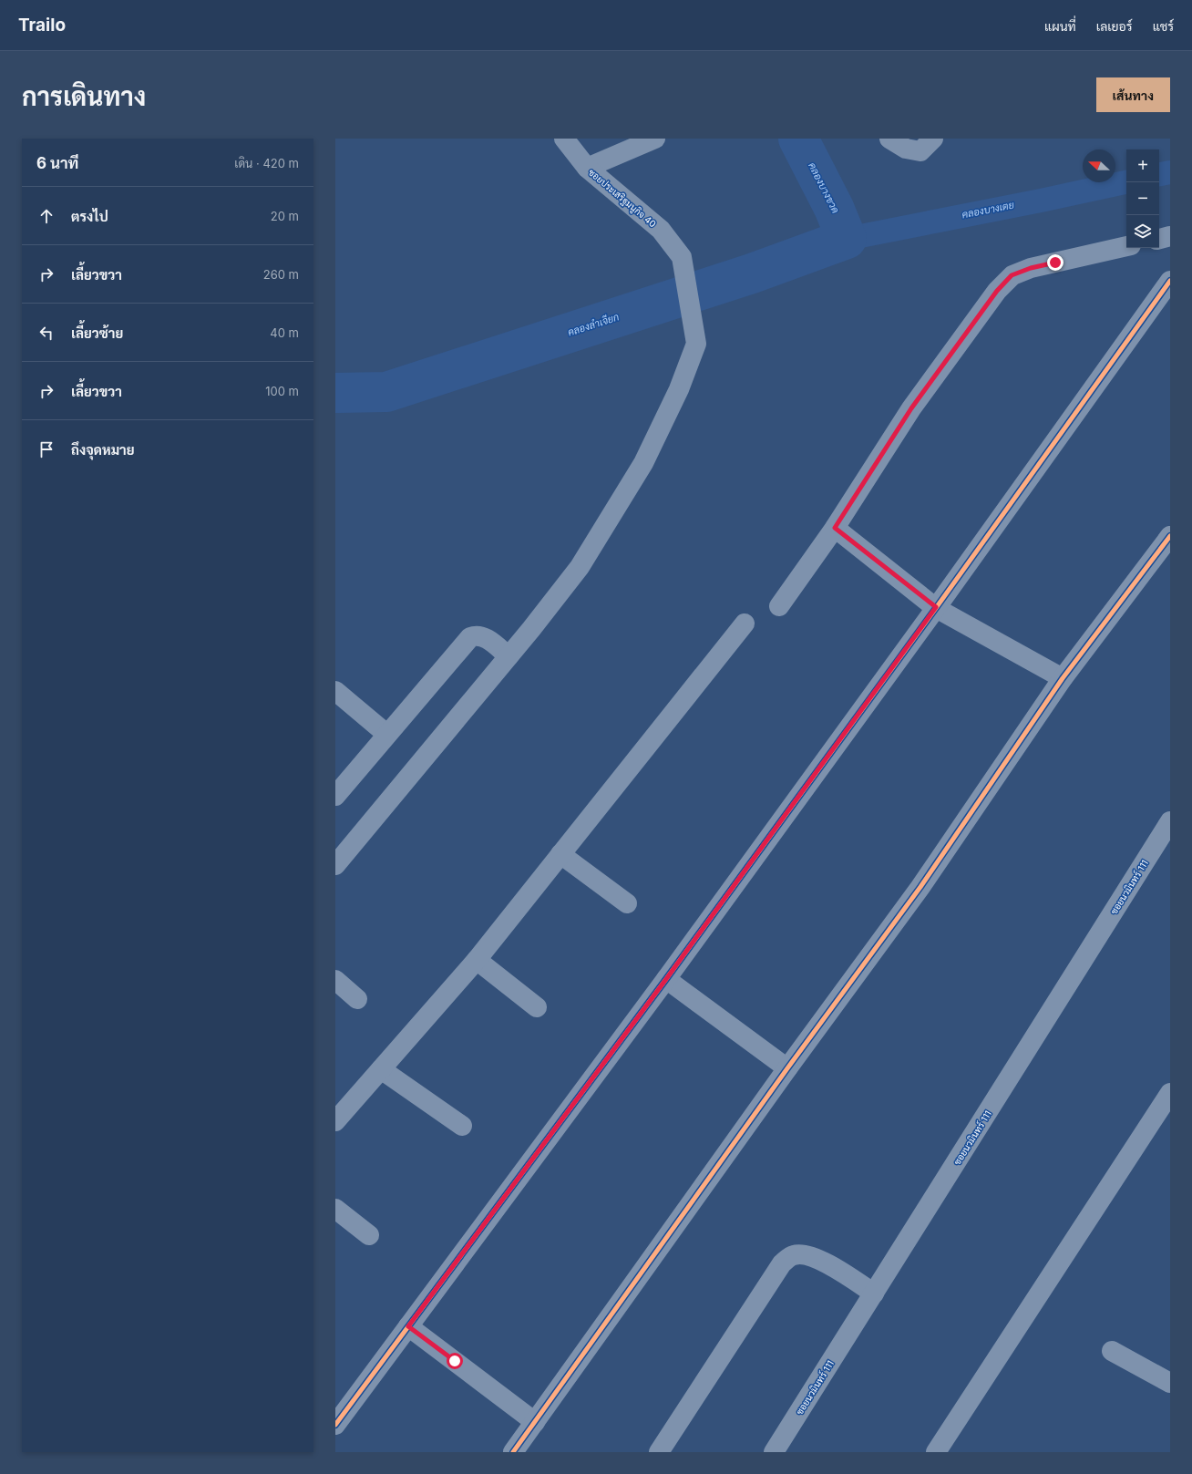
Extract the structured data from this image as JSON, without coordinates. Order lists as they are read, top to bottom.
{
  "streets": {
    "street": ["ซอยประเสริฐมนูกิจ 40", "ซอยนวมินทร์ 111"]
  },
  "water": ["คลองบางขวด", "คลองบางเตย", "คลองลำเจียก"],
  "north": "left",
  "page": {
    "header": "Trailo",
    "nav": ["แผนที่", "เลเยอร์", "แชร์"],
    "buttons": "เส้นทาง",
    "title": "การเดินทาง",
    "heading": ["6 นาที", "เดิน · 420 m"],
    "map_buttons": ["+", "−"],
    "list": [
      ["ตรงไป", "20 m"],
      ["เลี้ยวขวา", "260 m"],
      ["เลี้ยวซ้าย", "40 m"],
      ["เลี้ยวขวา", "100 m"],
      "ถึงจุดหมาย"
    ]
  }
}
